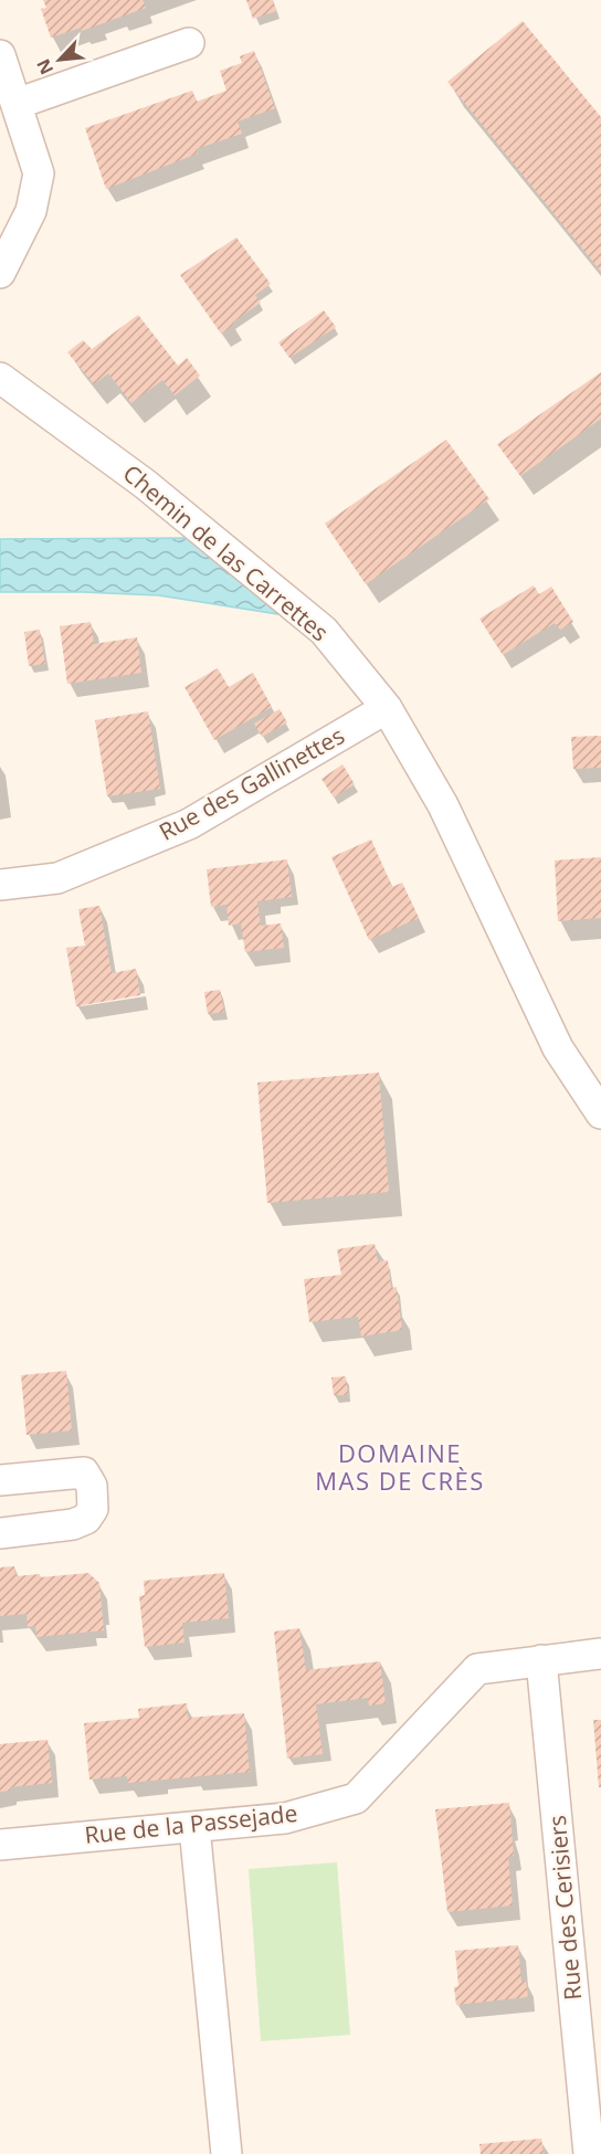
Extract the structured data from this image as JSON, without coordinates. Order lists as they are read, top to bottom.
{
  "streets": {
    "street": [
      "Chemin de las Carrettes",
      "Rue des Gallinettes",
      "Rue de la Passejade",
      "Rue des Cerisiers"
    ]
  },
  "crossings": [
    ["Chemin de las Carrettes", "Rue des Gallinettes"],
    ["Rue de la Passejade", "Rue des Cerisiers"]
  ],
  "districts": ["DOMAINE MAS DE CRÈS"],
  "north": "bottom left"
}
